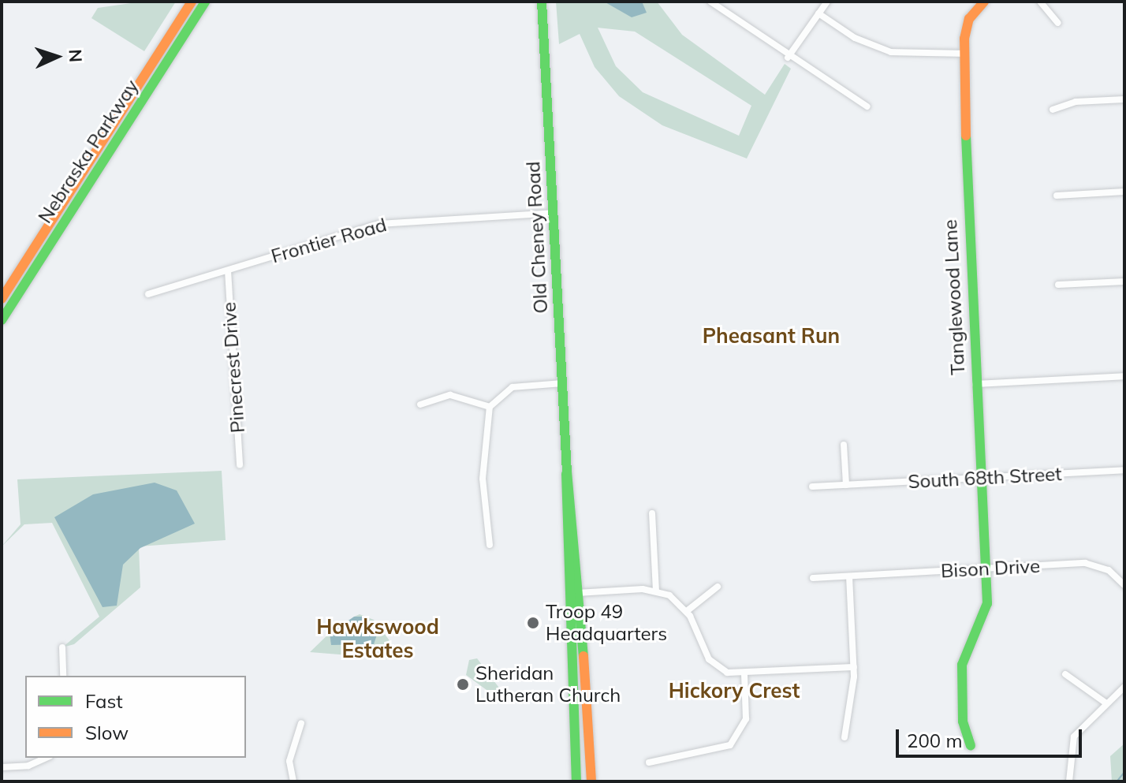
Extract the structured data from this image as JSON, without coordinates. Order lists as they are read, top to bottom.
{
  "streets": {
    "main road": ["Nebraska Parkway", "Old Cheney Road", "Tanglewood Lane"],
    "street": [
      "Frontier Road",
      "Pinecrest Drive",
      "South 68th Street",
      "Bison Drive"
    ]
  },
  "crossings": [
    ["Old Cheney Road", "Frontier Road"],
    ["Frontier Road", "Pinecrest Drive"],
    ["Tanglewood Lane", "South 68th Street"],
    ["Tanglewood Lane", "Bison Drive"]
  ],
  "districts": ["Pheasant Run", "Hawkswood Estates", "Hickory Crest"],
  "places": ["Troop 49 Headquarters", "Sheridan Lutheran Church"],
  "legend": ["Fast", "Slow"],
  "scale_bar": "200 m",
  "north": "right"
}
